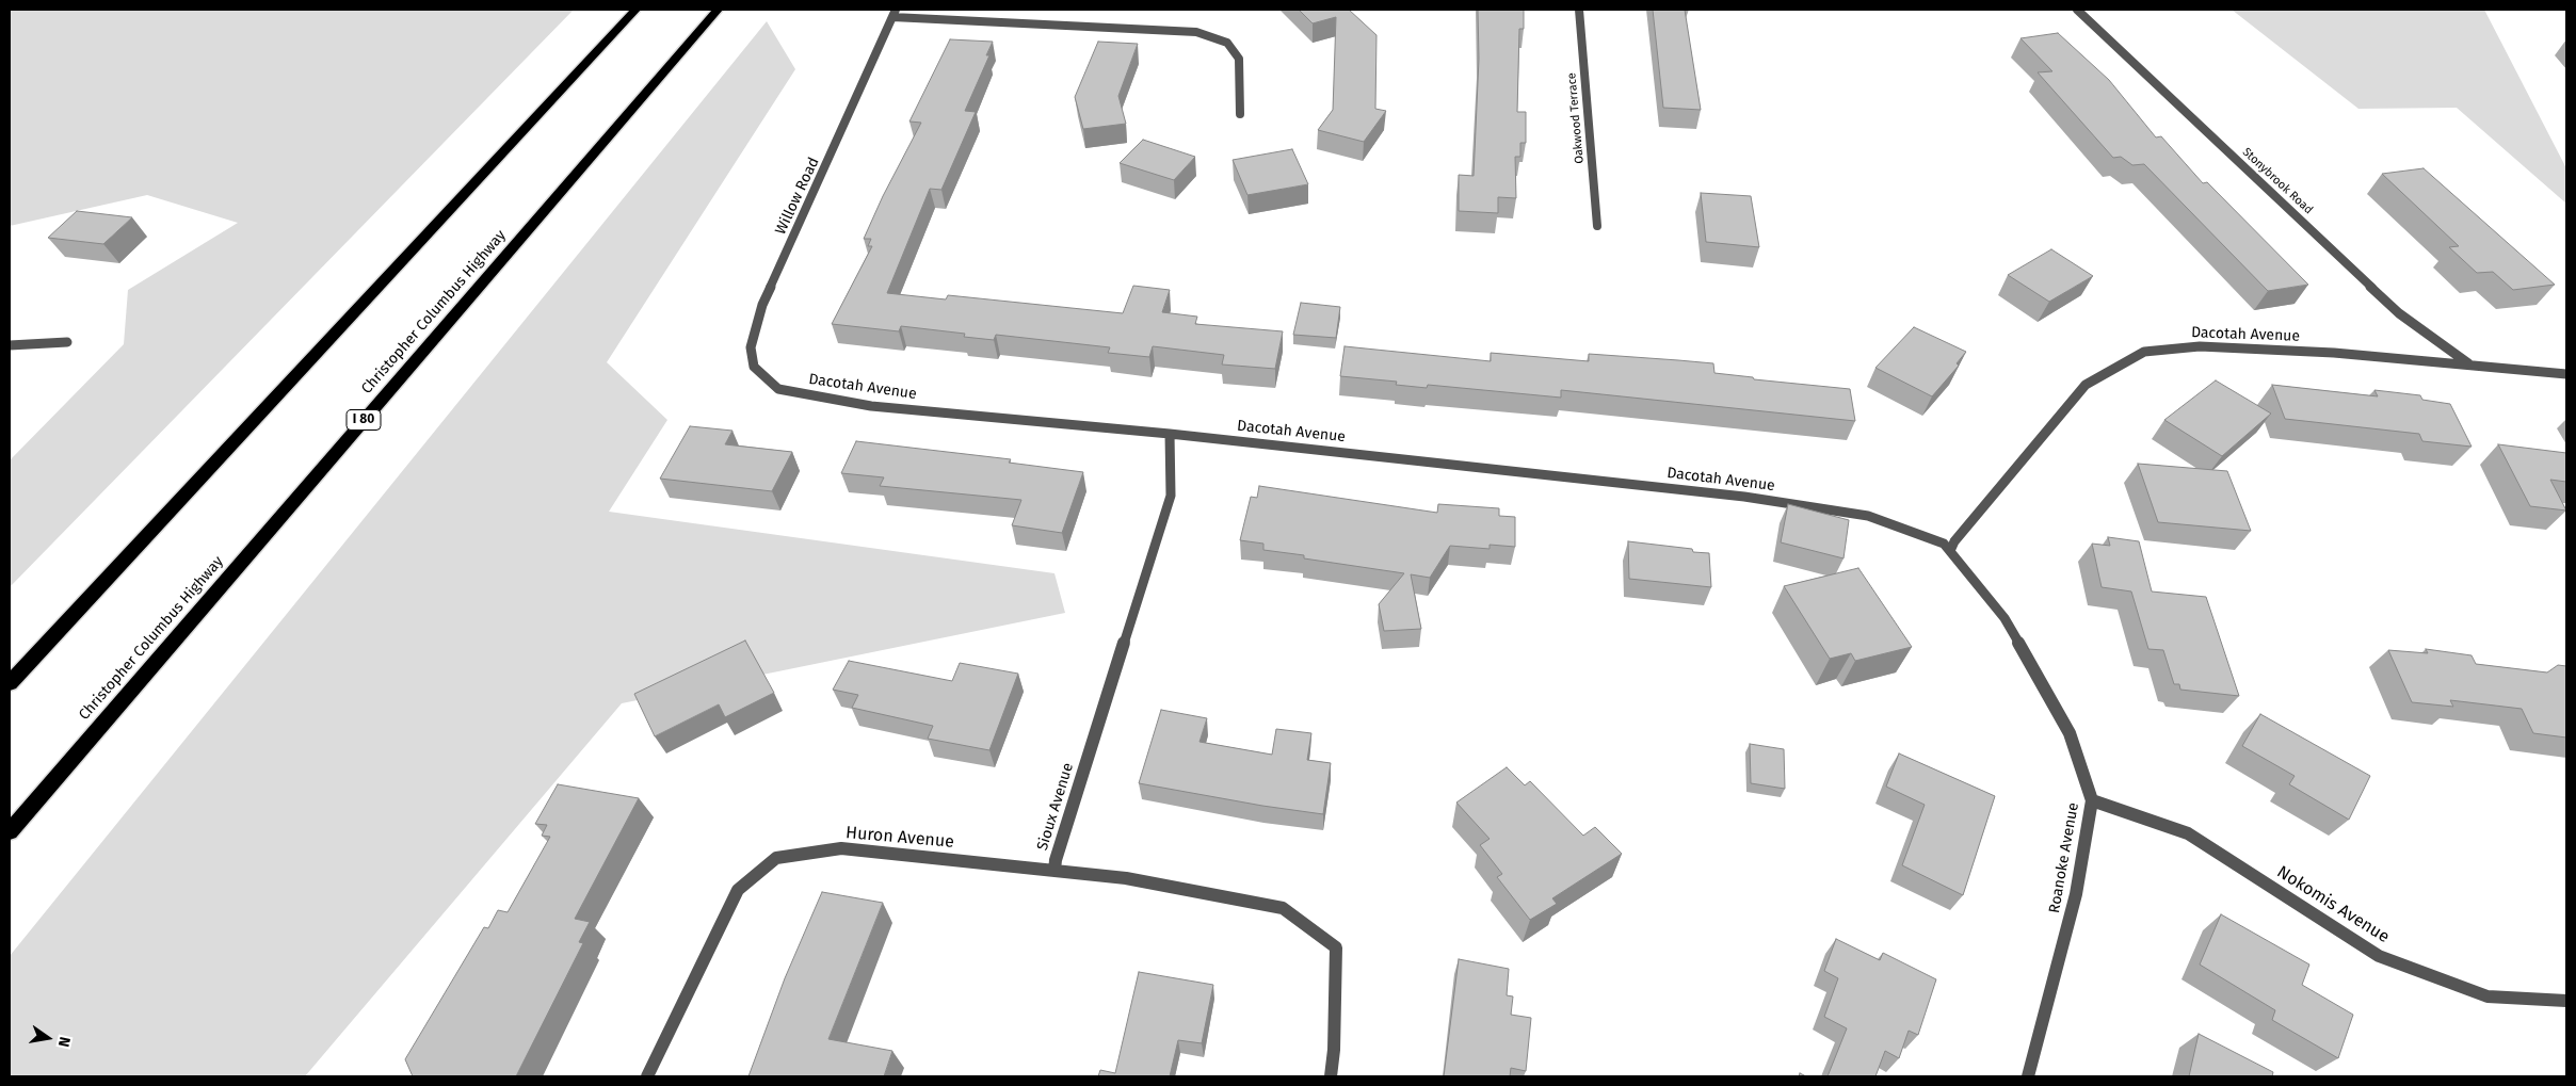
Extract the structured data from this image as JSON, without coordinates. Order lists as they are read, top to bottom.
{
  "streets": {
    "highway": ["Christopher Columbus Highway", "I 80"],
    "street": [
      "Oakwood Terrace",
      "Stonybrook Road",
      "Willow Road",
      "Dacotah Avenue",
      "Sioux Avenue",
      "Huron Avenue",
      "Roanoke Avenue",
      "Nokomis Avenue"
    ]
  },
  "crossings": [
    ["Stonybrook Road", "Dacotah Avenue"],
    ["Willow Road", "Dacotah Avenue"],
    ["Dacotah Avenue", "Sioux Avenue"],
    ["Dacotah Avenue", "Roanoke Avenue"],
    ["Sioux Avenue", "Huron Avenue"],
    ["Roanoke Avenue", "Nokomis Avenue"]
  ],
  "north": "right"
}
